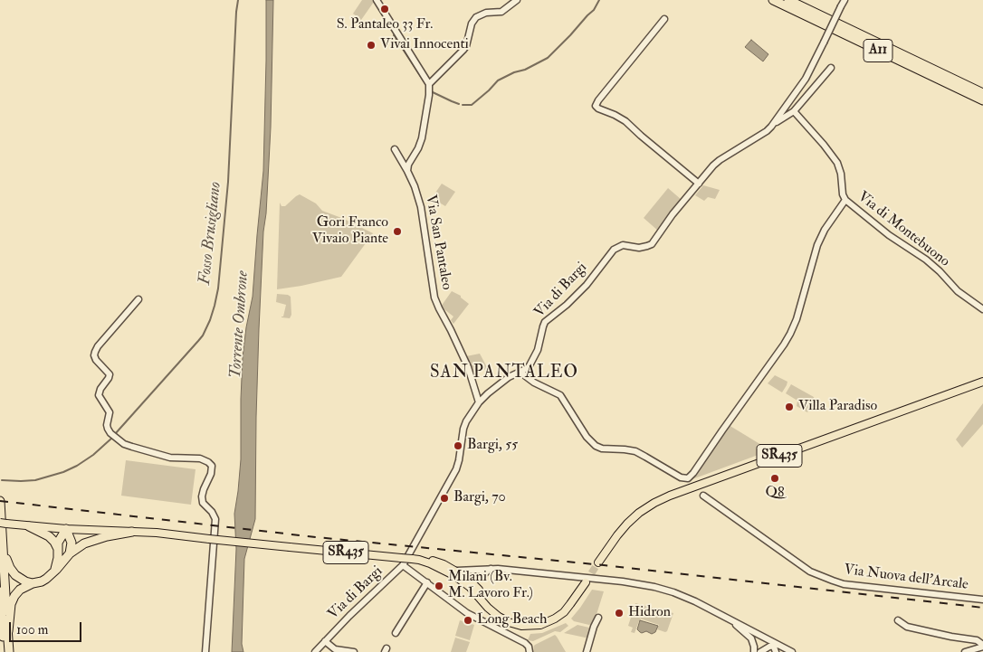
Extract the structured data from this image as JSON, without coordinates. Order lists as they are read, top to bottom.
{
  "streets": {
    "highway": ["A11"],
    "main road": ["SR435"],
    "street": [
      "Via di Montebuono",
      "Via San Pantaleo",
      "Via di Bargi",
      "Via Nuova dell'Arcale"
    ]
  },
  "crossings": [
    ["Via San Pantaleo", "Via di Bargi"],
    ["Via di Bargi", "SR435"]
  ],
  "districts": ["SAN PANTALEO"],
  "water": ["Fosso Brusigliano", "Torrente Ombrone"],
  "places": [
    "S. Pantaleo 33 Fr.",
    "Vivai Innocenti",
    "Gori Franco Vivaio Piante",
    "Villa Paradiso",
    "Bargi, 55",
    "Q8",
    "Bargi, 70",
    "Milani (Bv. M. Lavoro Fr.)",
    "Hidron",
    "Long Beach"
  ],
  "scale_bar": "100 m"
}
